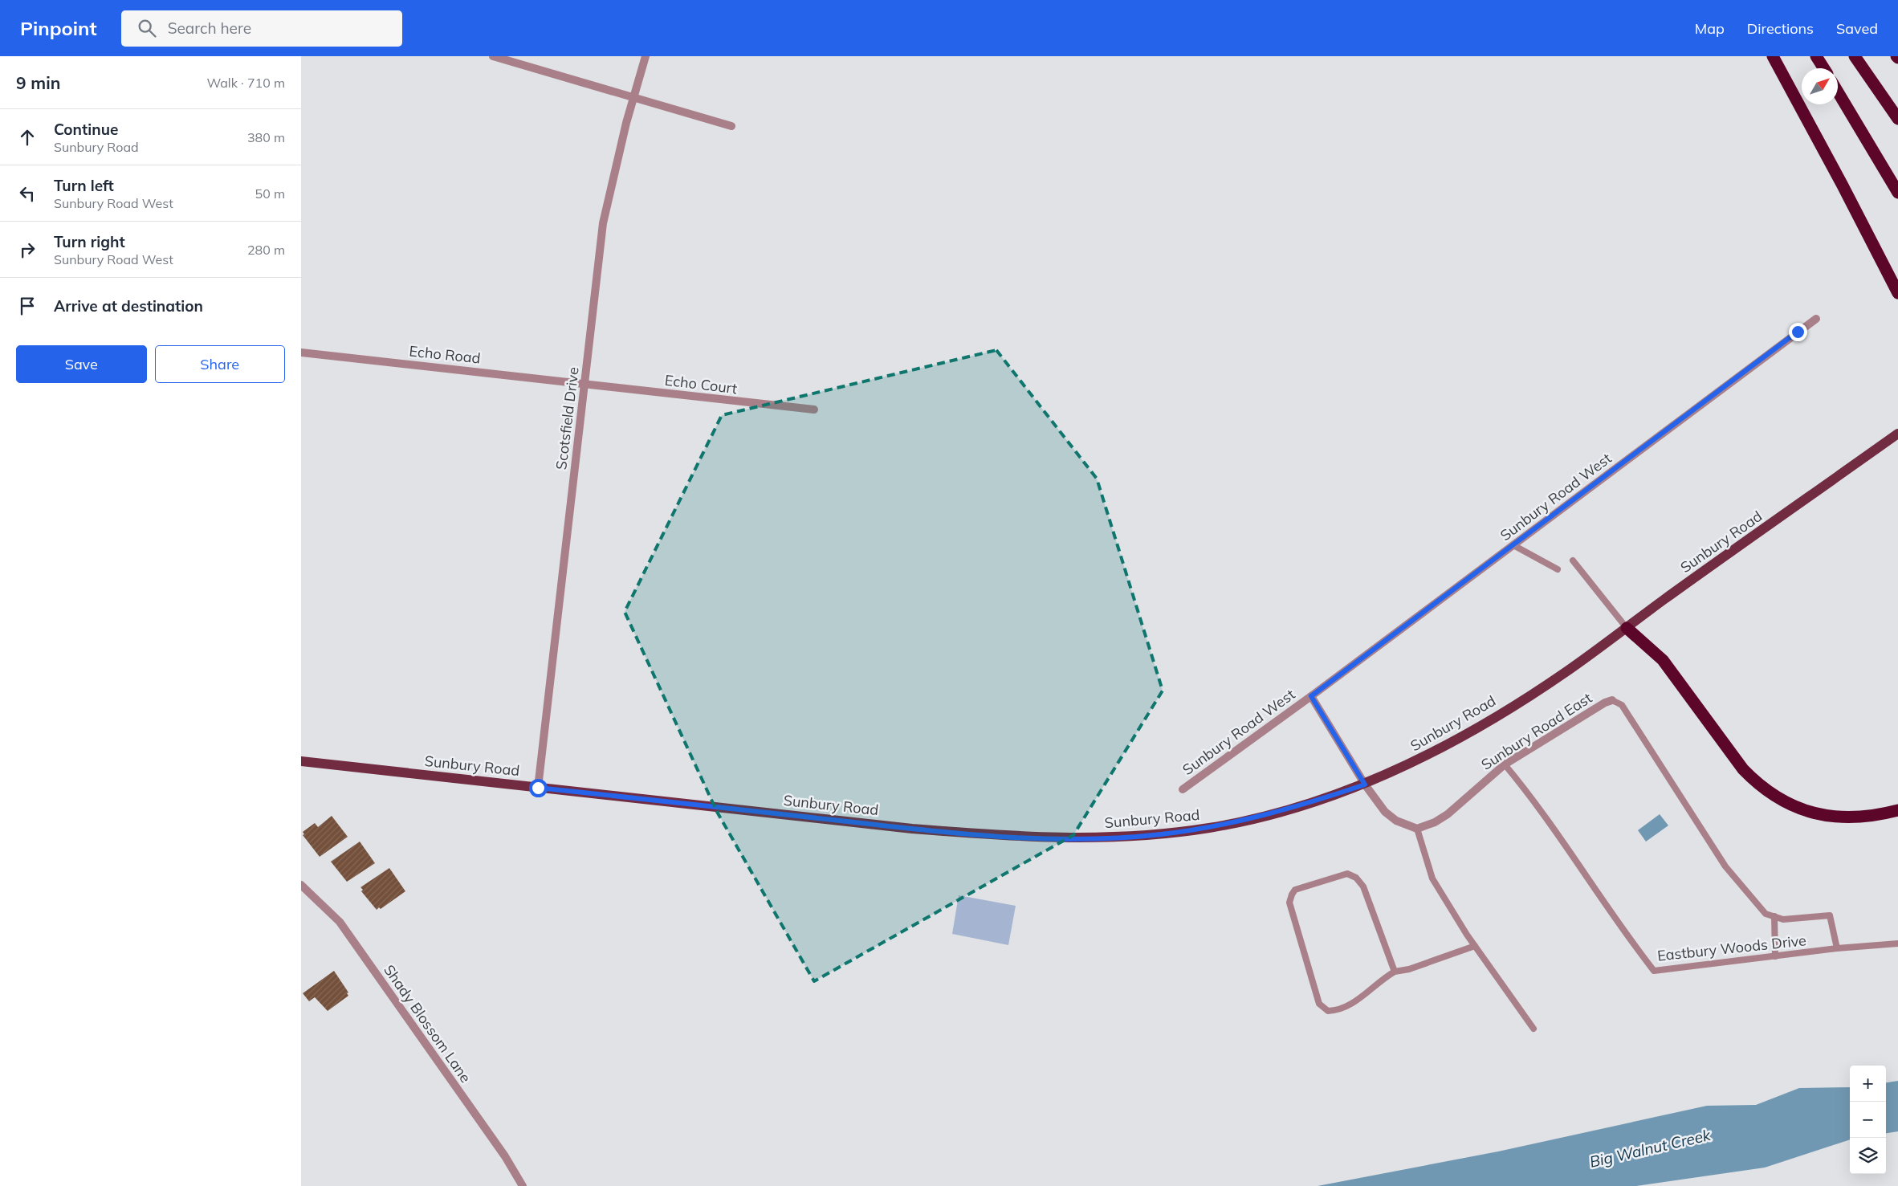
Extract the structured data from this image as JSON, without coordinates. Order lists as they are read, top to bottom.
{
  "streets": {
    "main road": ["Sunbury Road"],
    "street": [
      "Echo Road",
      "Echo Court",
      "Scotsfield Drive",
      "Sunbury Road West",
      "Sunbury Road East",
      "Shady Blossom Lane"
    ],
    "lane": ["Eastbury Woods Drive"]
  },
  "crossings": [
    ["Echo Road", "Echo Court"],
    ["Echo Road", "Scotsfield Drive"],
    ["Echo Court", "Scotsfield Drive"],
    ["Scotsfield Drive", "Sunbury Road"],
    ["Sunbury Road West", "Sunbury Road"],
    ["Sunbury Road East", "Eastbury Woods Drive"]
  ],
  "water": ["Big Walnut Creek"],
  "north": "top right",
  "page": {
    "header": "Pinpoint",
    "search": "Search here",
    "nav": ["Map", "Directions", "Saved"],
    "heading": ["9 min", "Walk · 710 m"],
    "list": [
      ["Continue", "Sunbury Road", "380 m"],
      ["Turn left", "Sunbury Road West", "50 m"],
      ["Turn right", "Sunbury Road West", "280 m"],
      "Arrive at destination"
    ],
    "buttons": ["Save", "Share"],
    "map_buttons": ["+", "−"]
  }
}
